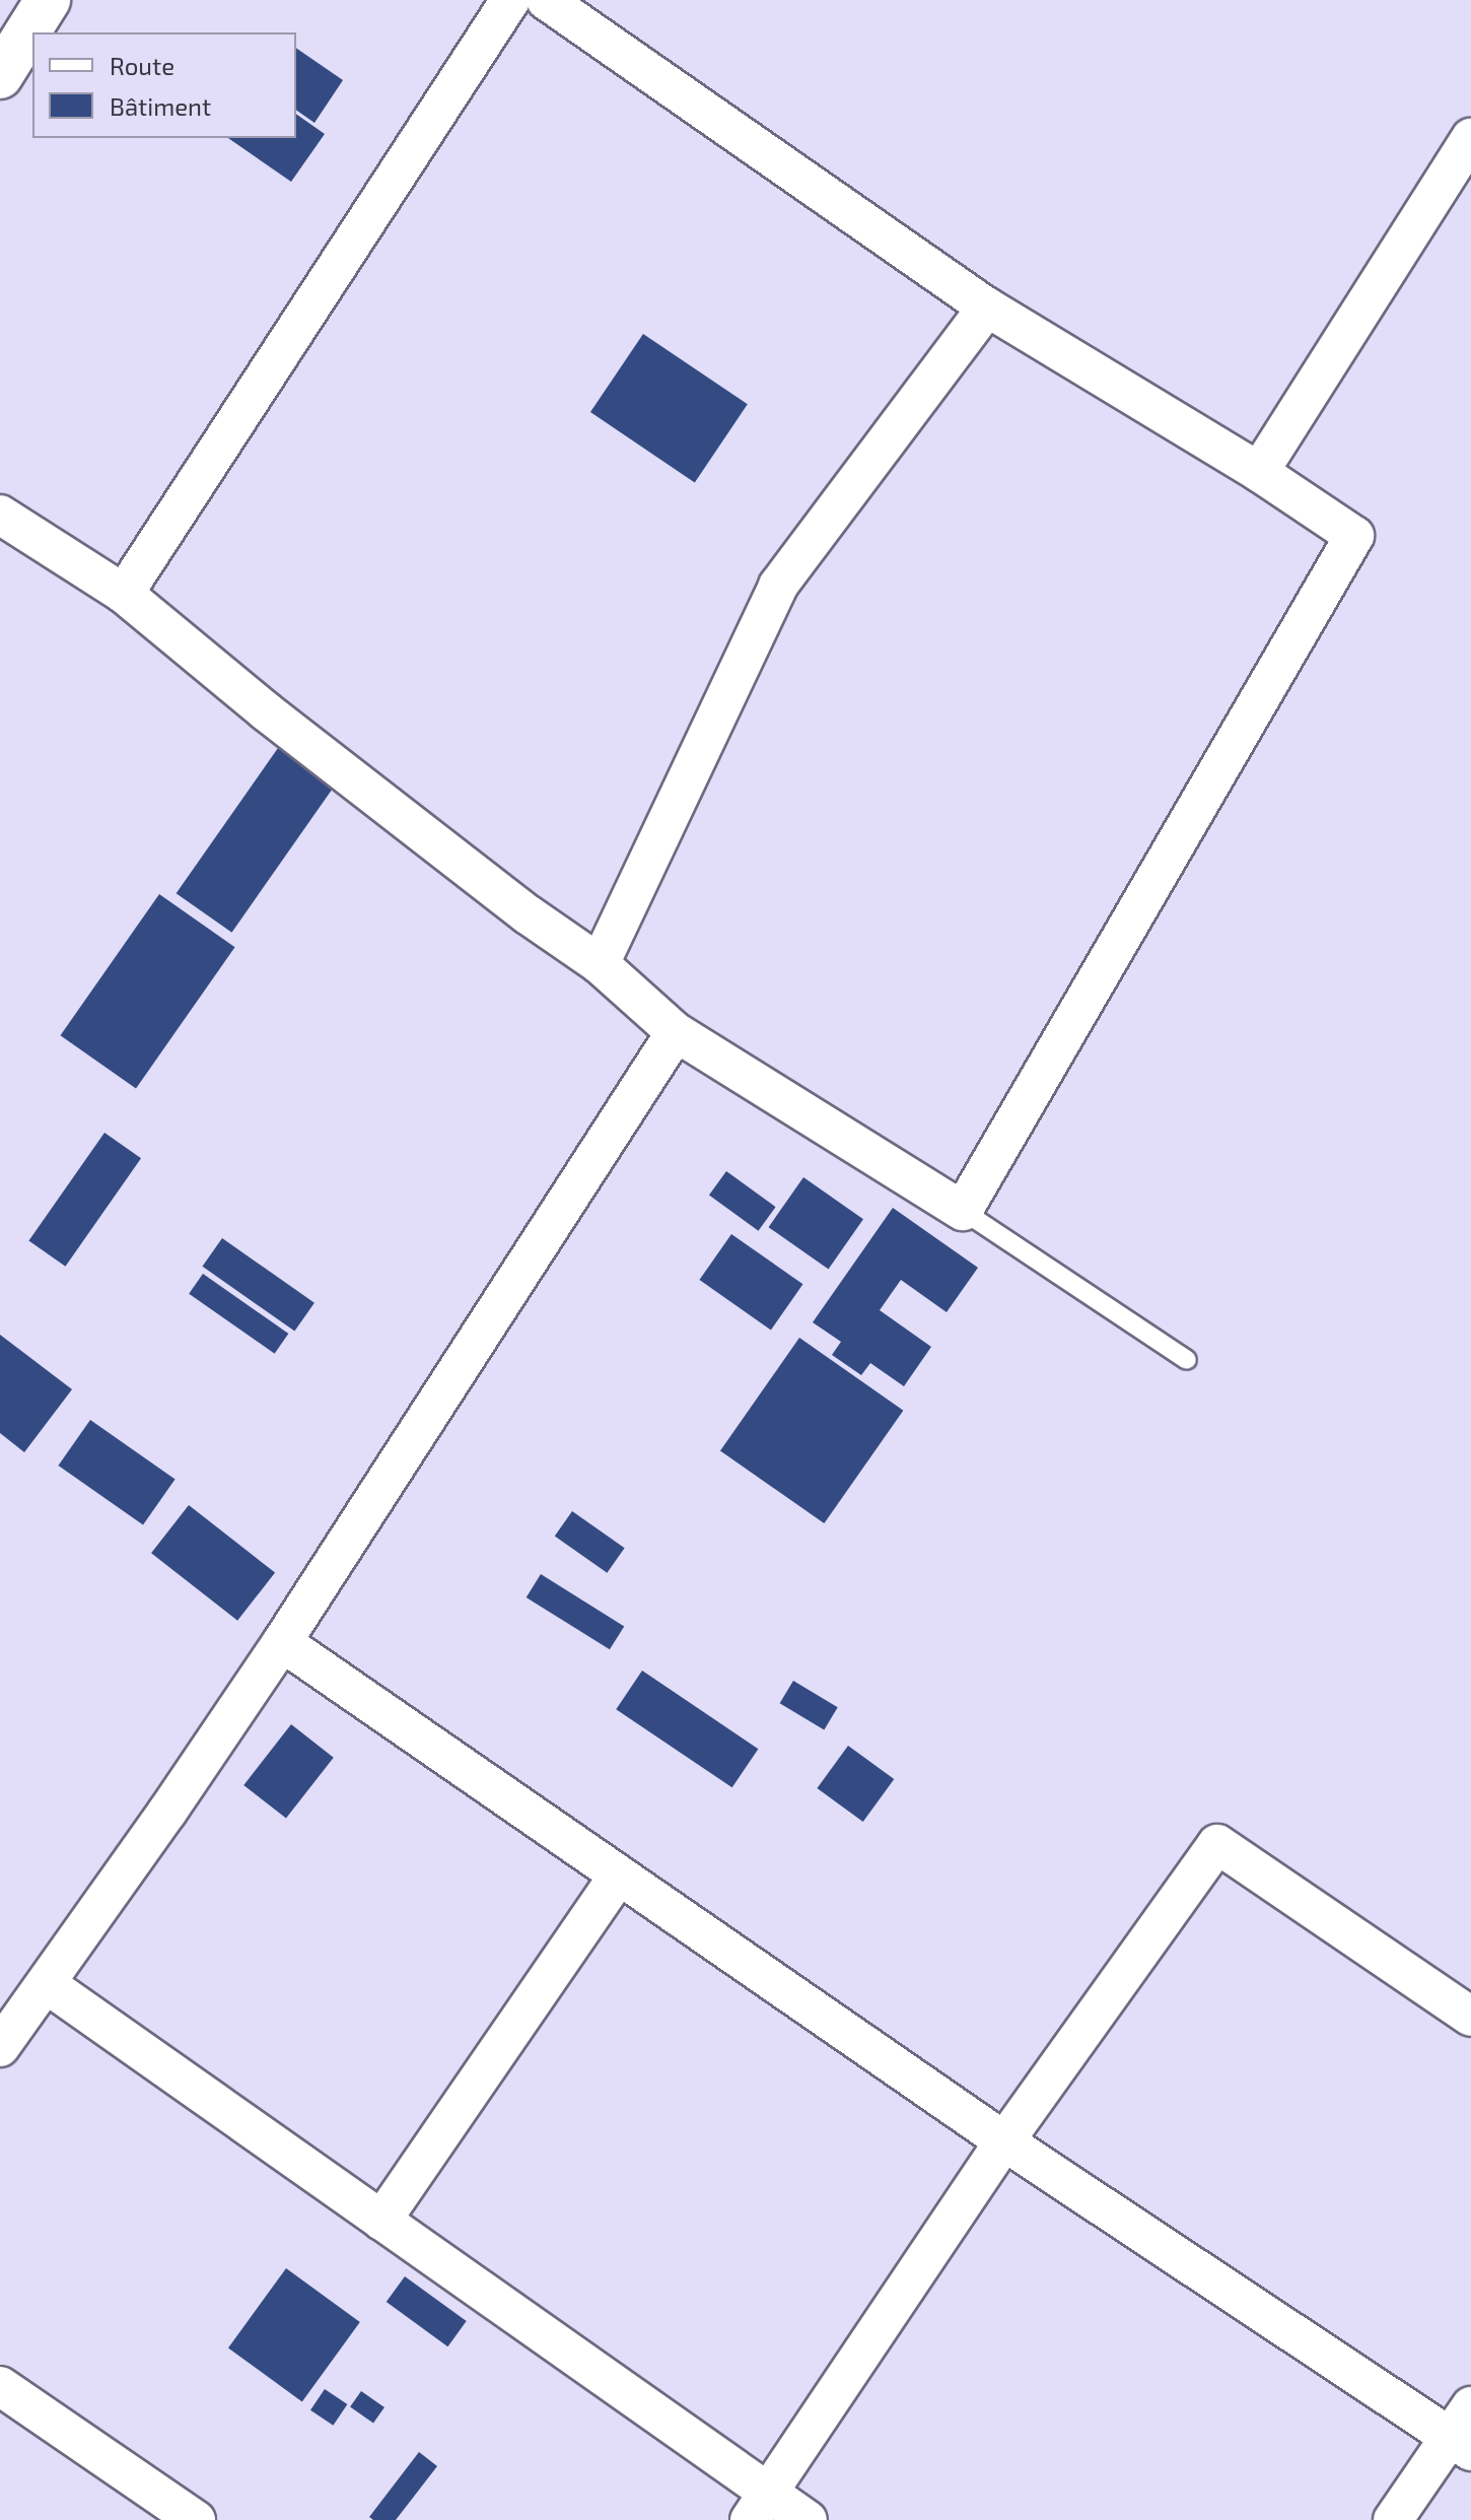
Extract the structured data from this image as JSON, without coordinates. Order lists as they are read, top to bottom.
{
  "legend": ["Route", "Bâtiment"]
}
